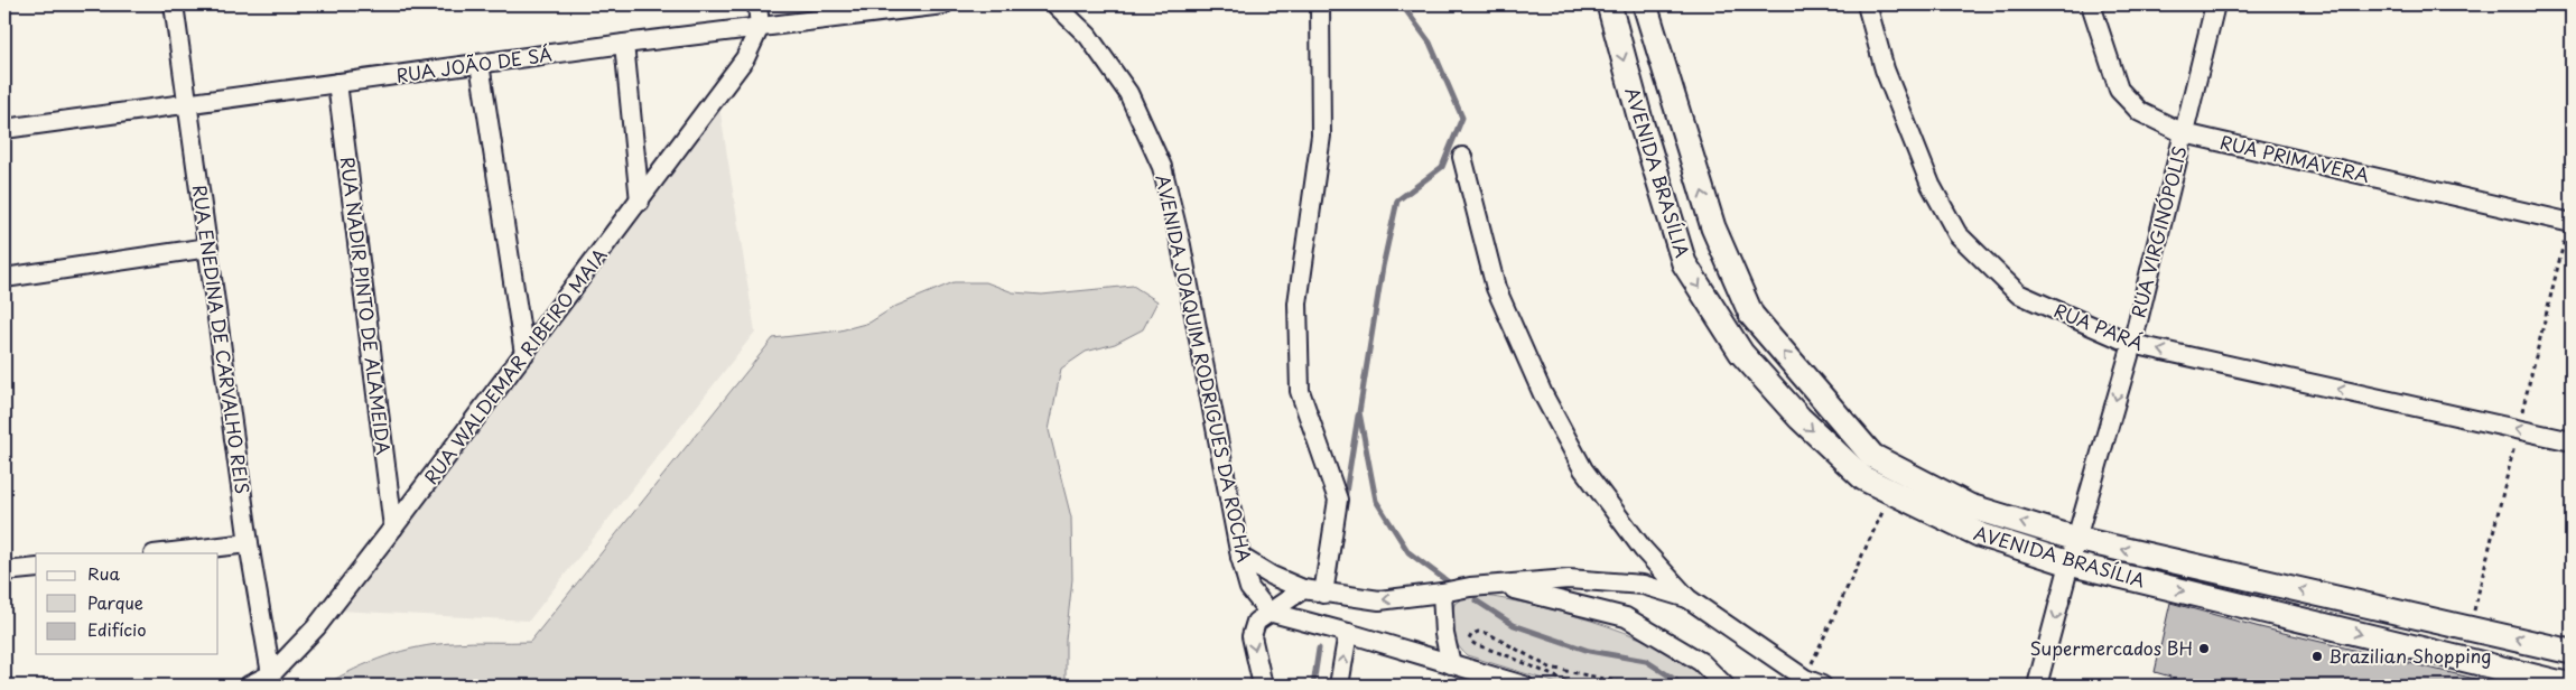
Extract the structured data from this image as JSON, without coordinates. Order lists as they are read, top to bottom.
{
  "streets": {
    "main road": ["AVENIDA BRASÍLIA"],
    "street": [
      "RUA JOÃO DE SÁ",
      "RUA PRIMAVERA",
      "RUA VIRGINÓPOLIS",
      "RUA NADIR PINTO DE ALAMEIDA",
      "RUA PARÁ",
      "RUA ENEDINA DE CARVALHO REIS",
      "RUA WALDEMAR RIBEIRO MAIA",
      "AVENIDA JOAQUIM RODRIGUES DA ROCHA"
    ]
  },
  "crossings": [
    ["RUA JOÃO DE SÁ", "RUA NADIR PINTO DE ALAMEIDA"],
    ["RUA JOÃO DE SÁ", "RUA ENEDINA DE CARVALHO REIS"],
    ["RUA JOÃO DE SÁ", "RUA WALDEMAR RIBEIRO MAIA"],
    ["RUA PRIMAVERA", "RUA VIRGINÓPOLIS"],
    ["AVENIDA BRASÍLIA", "RUA VIRGINÓPOLIS"],
    ["RUA VIRGINÓPOLIS", "RUA PARÁ"],
    ["RUA NADIR PINTO DE ALAMEIDA", "RUA WALDEMAR RIBEIRO MAIA"],
    ["RUA ENEDINA DE CARVALHO REIS", "RUA WALDEMAR RIBEIRO MAIA"]
  ],
  "one_way": ["RUA VIRGINÓPOLIS", "RUA PARÁ"],
  "places": ["Supermercados BH", "Brazilian Shopping"],
  "legend": ["Rua", "Parque", "Edifício"]
}
